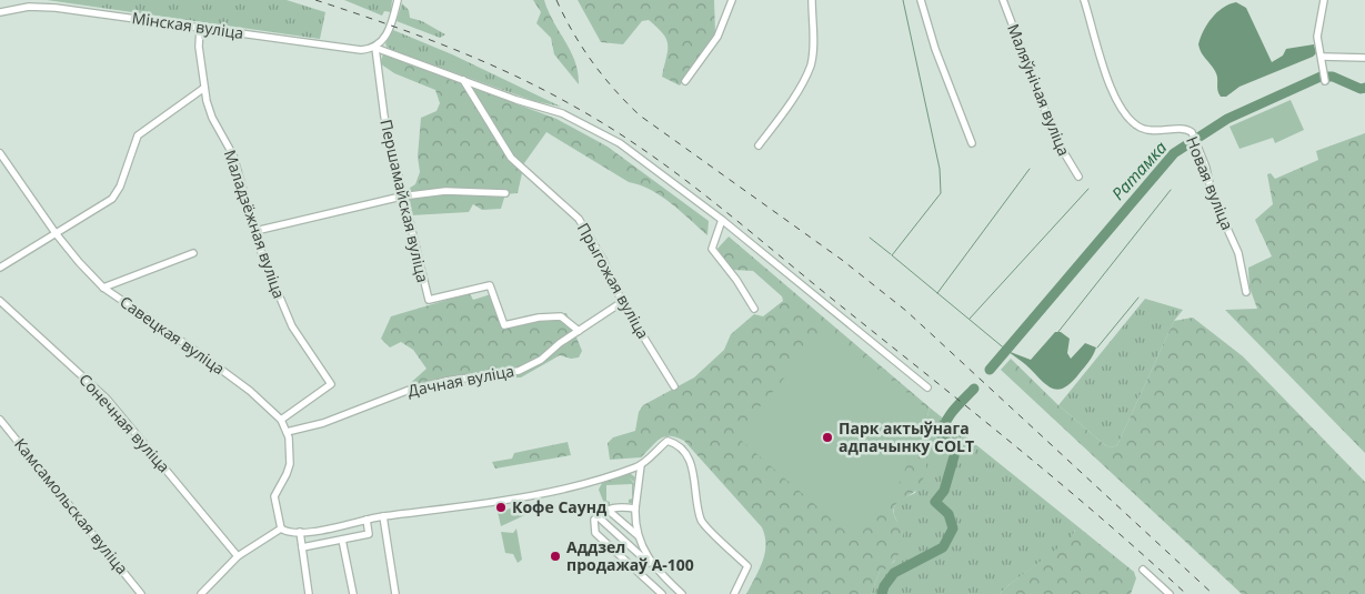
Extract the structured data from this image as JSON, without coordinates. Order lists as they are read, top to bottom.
{
  "streets": {
    "street": [
      "Мінская вуліца",
      "Маляўнічая вуліца",
      "Новая вуліца",
      "Першамайская вуліца",
      "Маладзёжная вуліца",
      "Прыгожая вуліца",
      "Савецкая вуліца",
      "Дачная вуліца",
      "Сонечная вуліца",
      "Камсамольская вуліца"
    ]
  },
  "crossings": [
    ["Мінская вуліца", "Першамайская вуліца"],
    ["Мінская вуліца", "Маладзёжная вуліца"],
    ["Першамайская вуліца", "Дачная вуліца"],
    ["Маладзёжная вуліца", "Савецкая вуліца"],
    ["Прыгожая вуліца", "Дачная вуліца"],
    ["Савецкая вуліца", "Дачная вуліца"]
  ],
  "water": ["Ратамка"],
  "places": ["Парк актыўнага адпачынку COLT", "Кофе Саунд", "Аддзел продажаў А-100"]
}
